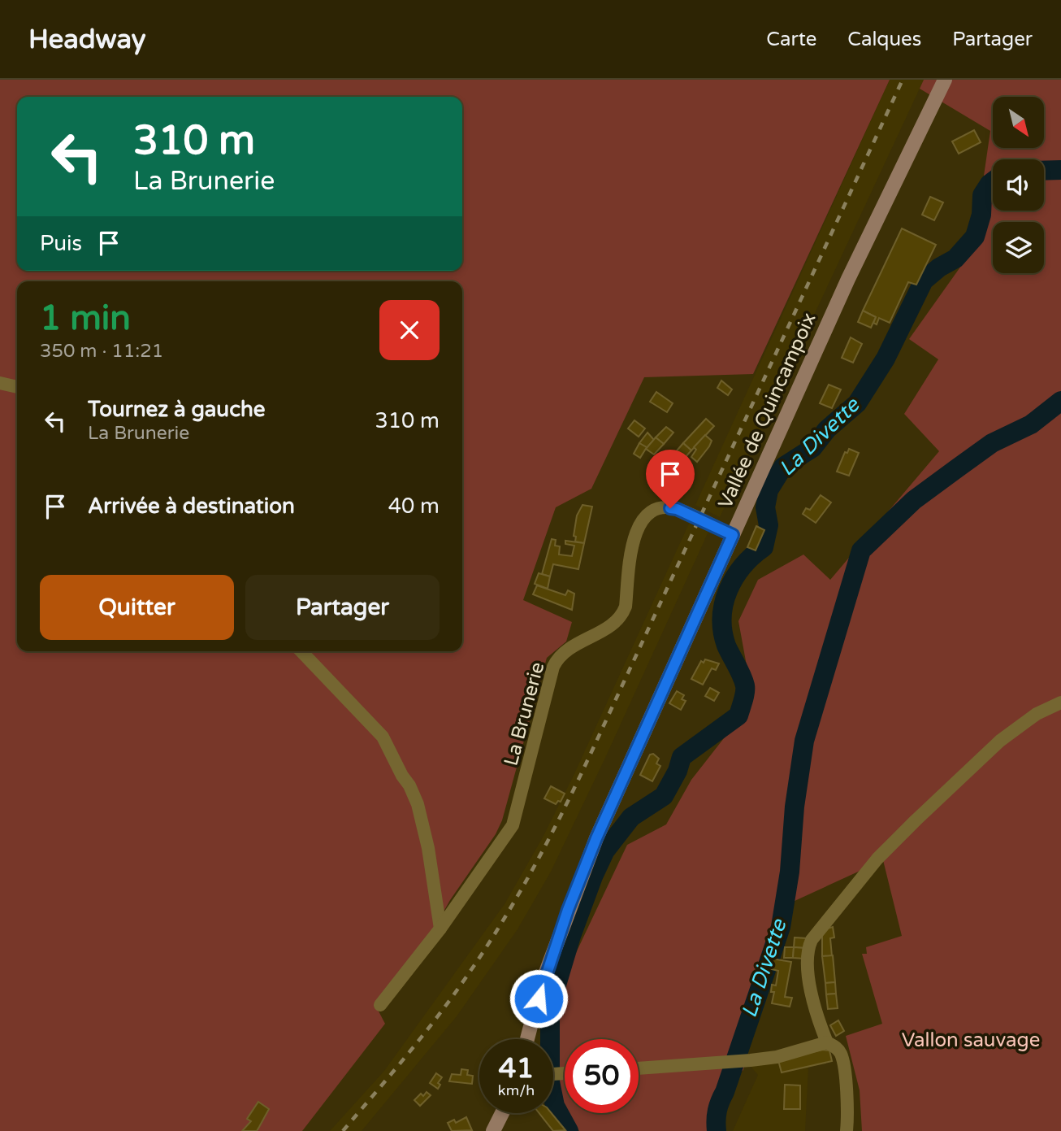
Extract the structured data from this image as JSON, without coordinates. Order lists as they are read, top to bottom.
{
  "streets": {
    "main road": ["Vallée de Quincampoix"],
    "street": ["La Brunerie"]
  },
  "crossings": [
    ["Vallée de Quincampoix", "La Brunerie"]
  ],
  "water": ["La Divette"],
  "parks": ["Vallon sauvage"],
  "north": "bottom right",
  "page": {
    "header": "Headway",
    "nav": ["Carte", "Calques", "Partager"],
    "turn": ["310 m", "La Brunerie"],
    "then": "Puis",
    "heading": ["1 min", "350 m · 11:21"],
    "list": [
      {
        "name": "Tournez à gauche",
        "note": "La Brunerie",
        "value": "310 m"
      },
      {
        "name": "Arrivée à destination",
        "value": "40 m"
      }
    ],
    "buttons": ["Quitter", "Partager"],
    "speed": "41 km/h",
    "limit": "50"
  }
}
